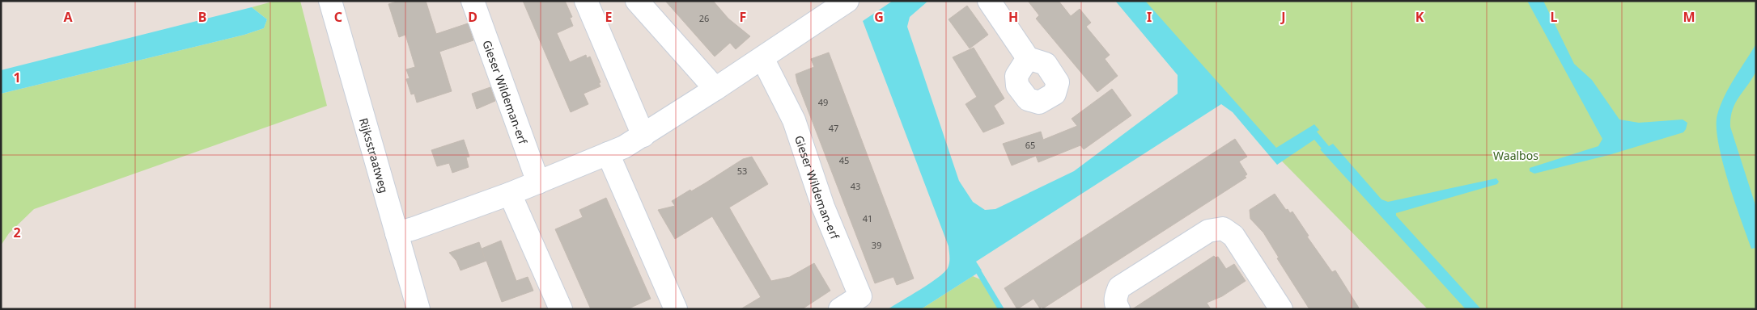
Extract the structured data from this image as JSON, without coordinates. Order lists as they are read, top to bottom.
{
  "streets": {
    "street": ["Gieser Wildeman-erf", "Rijksstraatweg"]
  },
  "parks": ["Waalbos"],
  "house_numbers": [
    "26",
    "49",
    "47",
    "65",
    "45",
    "53",
    "43",
    "41",
    "39"
  ],
  "grid": {
    "columns": [
      "A",
      "B",
      "C",
      "D",
      "E",
      "F",
      "G",
      "H",
      "I",
      "J",
      "K",
      "L",
      "M"
    ],
    "rows": ["1", "2"]
  }
}
